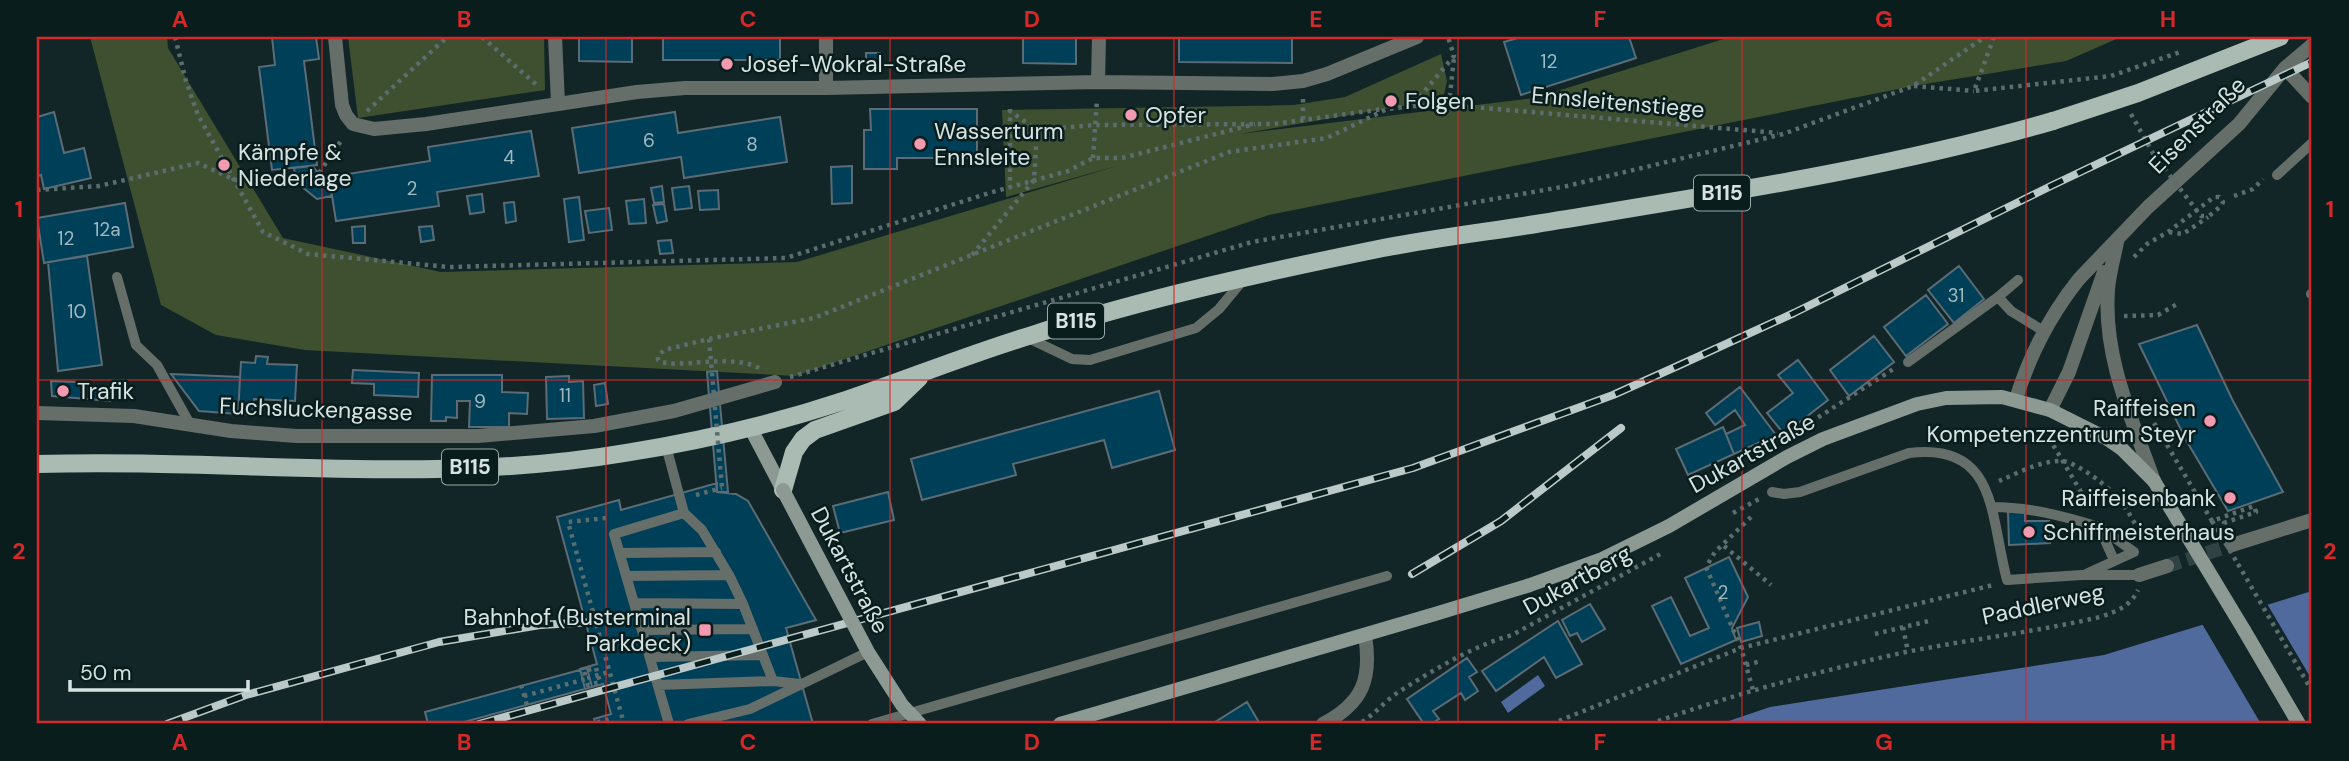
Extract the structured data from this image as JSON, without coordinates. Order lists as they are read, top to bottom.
{
  "streets": {
    "main road": ["Eisenstraße", "B115", "Dukartstraße"],
    "street": ["Fuchsluckengasse"],
    "lane": ["Paddlerweg"],
    "path": ["Ennsleitenstiege", "Dukartberg"]
  },
  "crossings": [
    ["Eisenstraße", "B115"],
    ["Eisenstraße", "Dukartstraße"],
    ["B115", "Dukartstraße"]
  ],
  "places": {
    "other": [
      "Josef-Wokral-Straße",
      "Folgen",
      "Opfer",
      "Wasserturm Ennsleite",
      "Kämpfe & Niederlage",
      "Trafik",
      "Raiffeisen Kompetenzzentrum Steyr",
      "Raiffeisenbank",
      "Schiffmeisterhaus"
    ],
    "transit": ["Bahnhof (Busterminal Parkdeck)"]
  },
  "house_numbers": [
    "12",
    "6",
    "8",
    "4",
    "2",
    "12a",
    "12",
    "31",
    "10",
    "11",
    "9",
    "2"
  ],
  "scale_bar": "50 m",
  "grid": {
    "columns": [
      "A",
      "B",
      "C",
      "D",
      "E",
      "F",
      "G",
      "H"
    ],
    "rows": ["1", "2"]
  }
}
